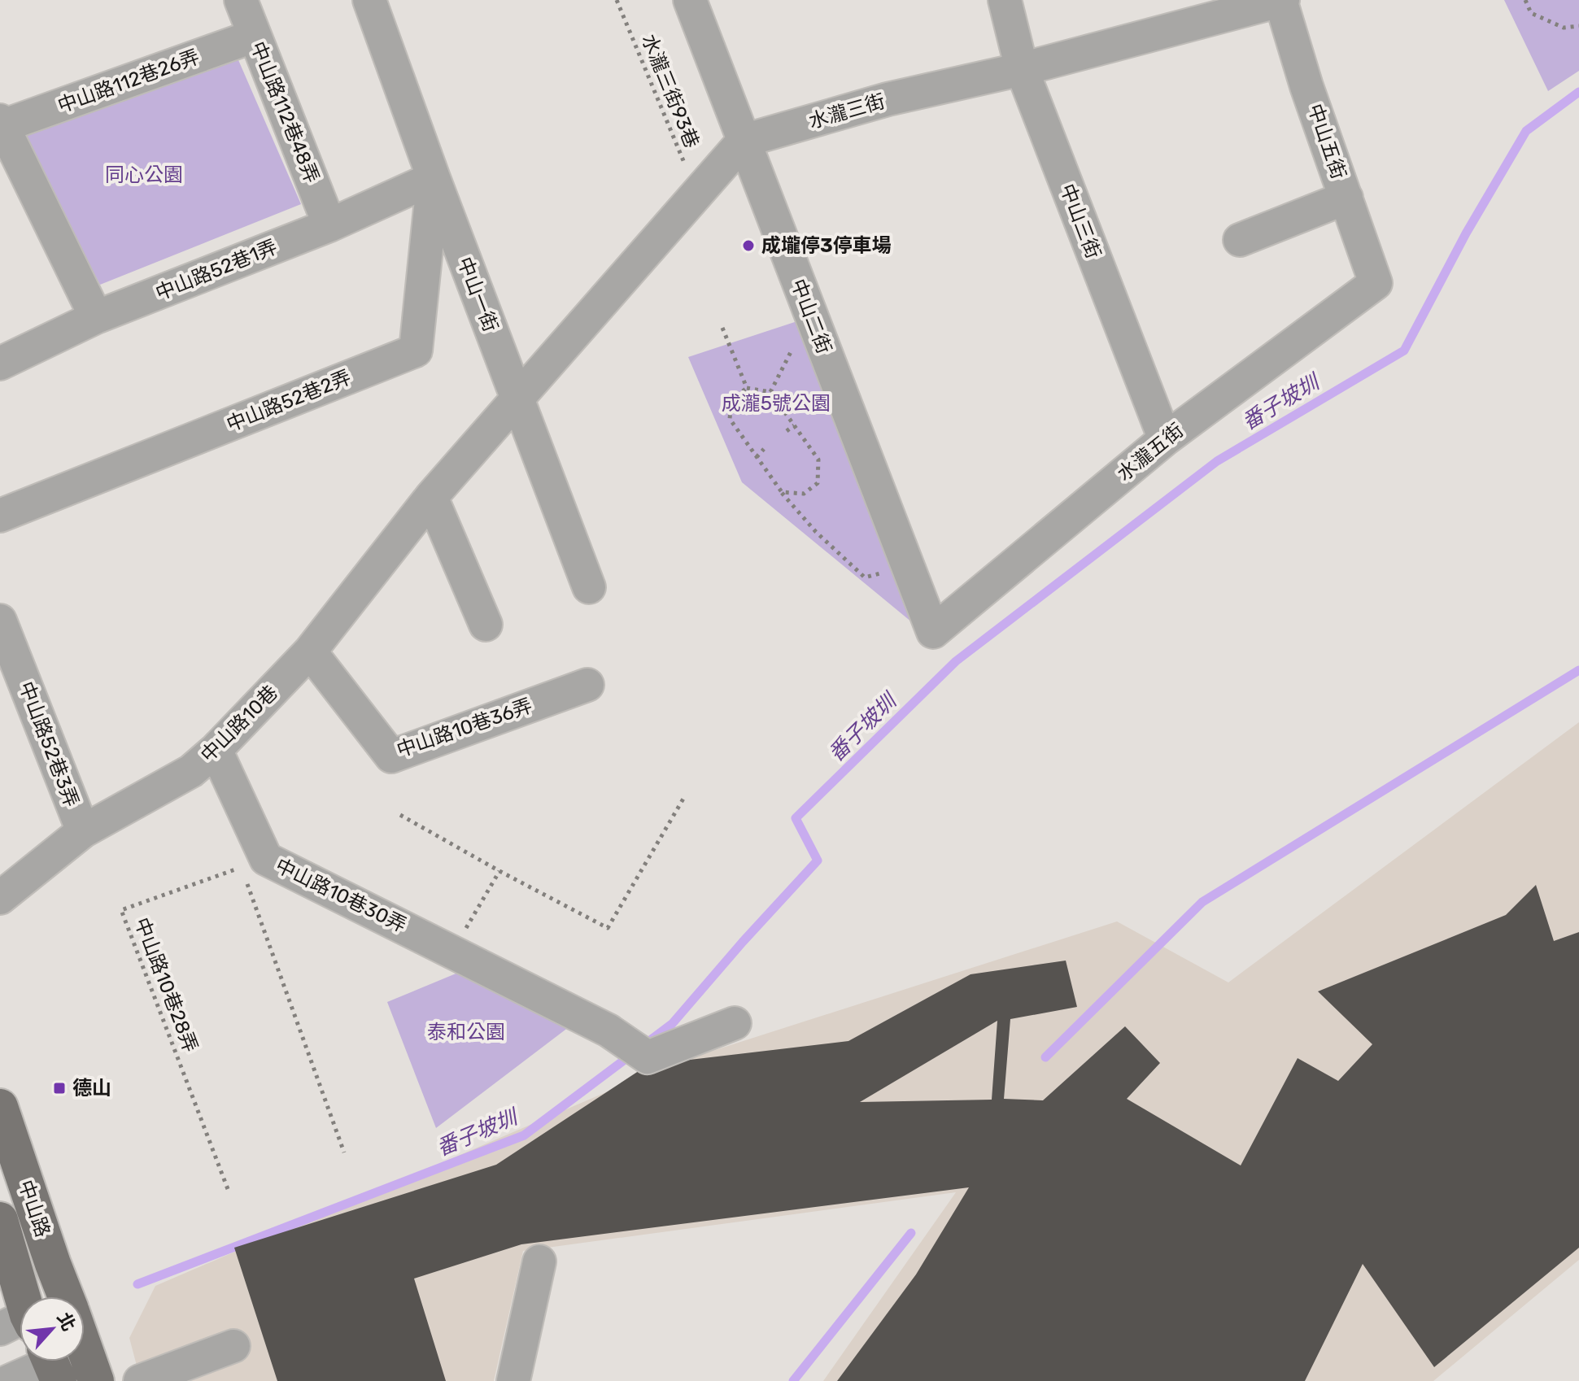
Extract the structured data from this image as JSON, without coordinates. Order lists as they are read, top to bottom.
{
  "streets": {
    "main road": ["中山路"],
    "street": [
      "中山路112巷26弄",
      "水瀧三街",
      "中山路112巷48弄",
      "中山五街",
      "中山三街",
      "中山路52巷1弄",
      "中山一街",
      "中山二街",
      "中山路52巷2弄",
      "水瀧五街",
      "中山路10巷",
      "中山路10巷36弄",
      "中山路52巷3弄",
      "中山路10巷30弄"
    ],
    "path": ["水瀧三街93巷", "中山路10巷28弄"]
  },
  "crossings": [
    ["中山路112巷26弄", "中山路112巷48弄"],
    ["中山路112巷26弄", "中山路52巷1弄"],
    ["水瀧三街", "中山五街"],
    ["水瀧三街", "中山三街"],
    ["水瀧三街", "中山二街"],
    ["中山路112巷48弄", "中山路52巷1弄"],
    ["中山五街", "水瀧五街"],
    ["中山三街", "水瀧五街"],
    ["中山路52巷1弄", "中山一街"],
    ["中山路52巷1弄", "中山路52巷2弄"],
    ["中山一街", "中山路52巷2弄"],
    ["中山一街", "中山路10巷"],
    ["中山二街", "水瀧五街"],
    ["中山路10巷", "中山路10巷36弄"],
    ["中山路10巷", "中山路52巷3弄"],
    ["中山路10巷", "中山路10巷30弄"],
    ["中山路10巷30弄", "中山路10巷28弄"]
  ],
  "water": ["番子坡圳"],
  "parks": ["同心公園", "成瀧5號公園", "泰和公園"],
  "places": {
    "other": ["成壠停3停車場"],
    "transit": ["德山"]
  },
  "north": "top right"
}
